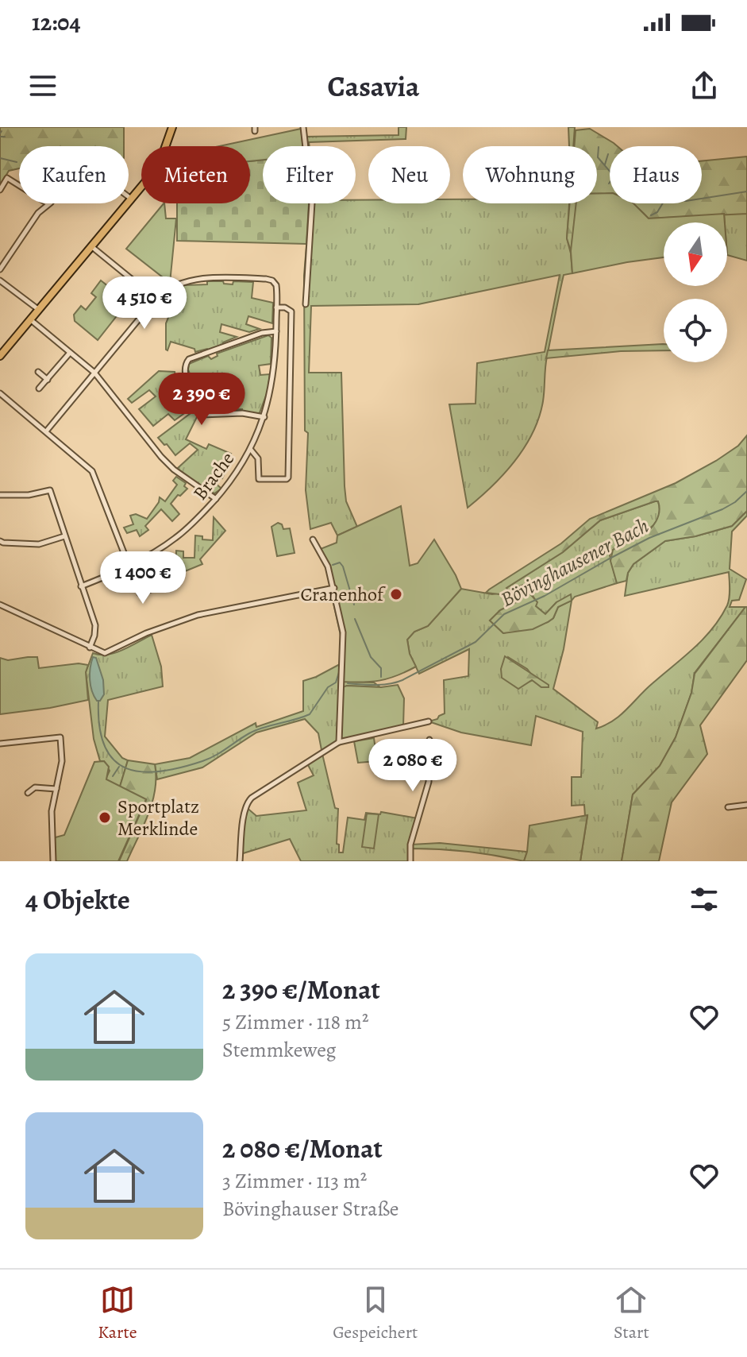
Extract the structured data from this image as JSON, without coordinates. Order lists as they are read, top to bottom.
{
  "streets": {
    "street": ["Brache"]
  },
  "water": ["Bövinghausener Bach"],
  "places": ["Cranenhof", "Sportplatz Merklinde"],
  "north": "bottom",
  "page": {
    "status": "12:04",
    "header": "Casavia",
    "chip": [
      "Kaufen",
      "Mieten",
      "Filter",
      "Neu",
      "Wohnung",
      "Haus"
    ],
    "price": [
      "4 510 €",
      "2 390 €",
      "1 400 €",
      "2 080 €"
    ],
    "heading": "4 Objekte",
    "list": [
      {
        "name": "2 390 €/Monat",
        "note": "5 Zimmer · 118 m² · Stemmkeweg"
      },
      {
        "name": "2 080 €/Monat",
        "note": "3 Zimmer · 113 m² · Bövinghauser Straße"
      }
    ],
    "tabs": ["Karte", "Gespeichert", "Start"]
  }
}
